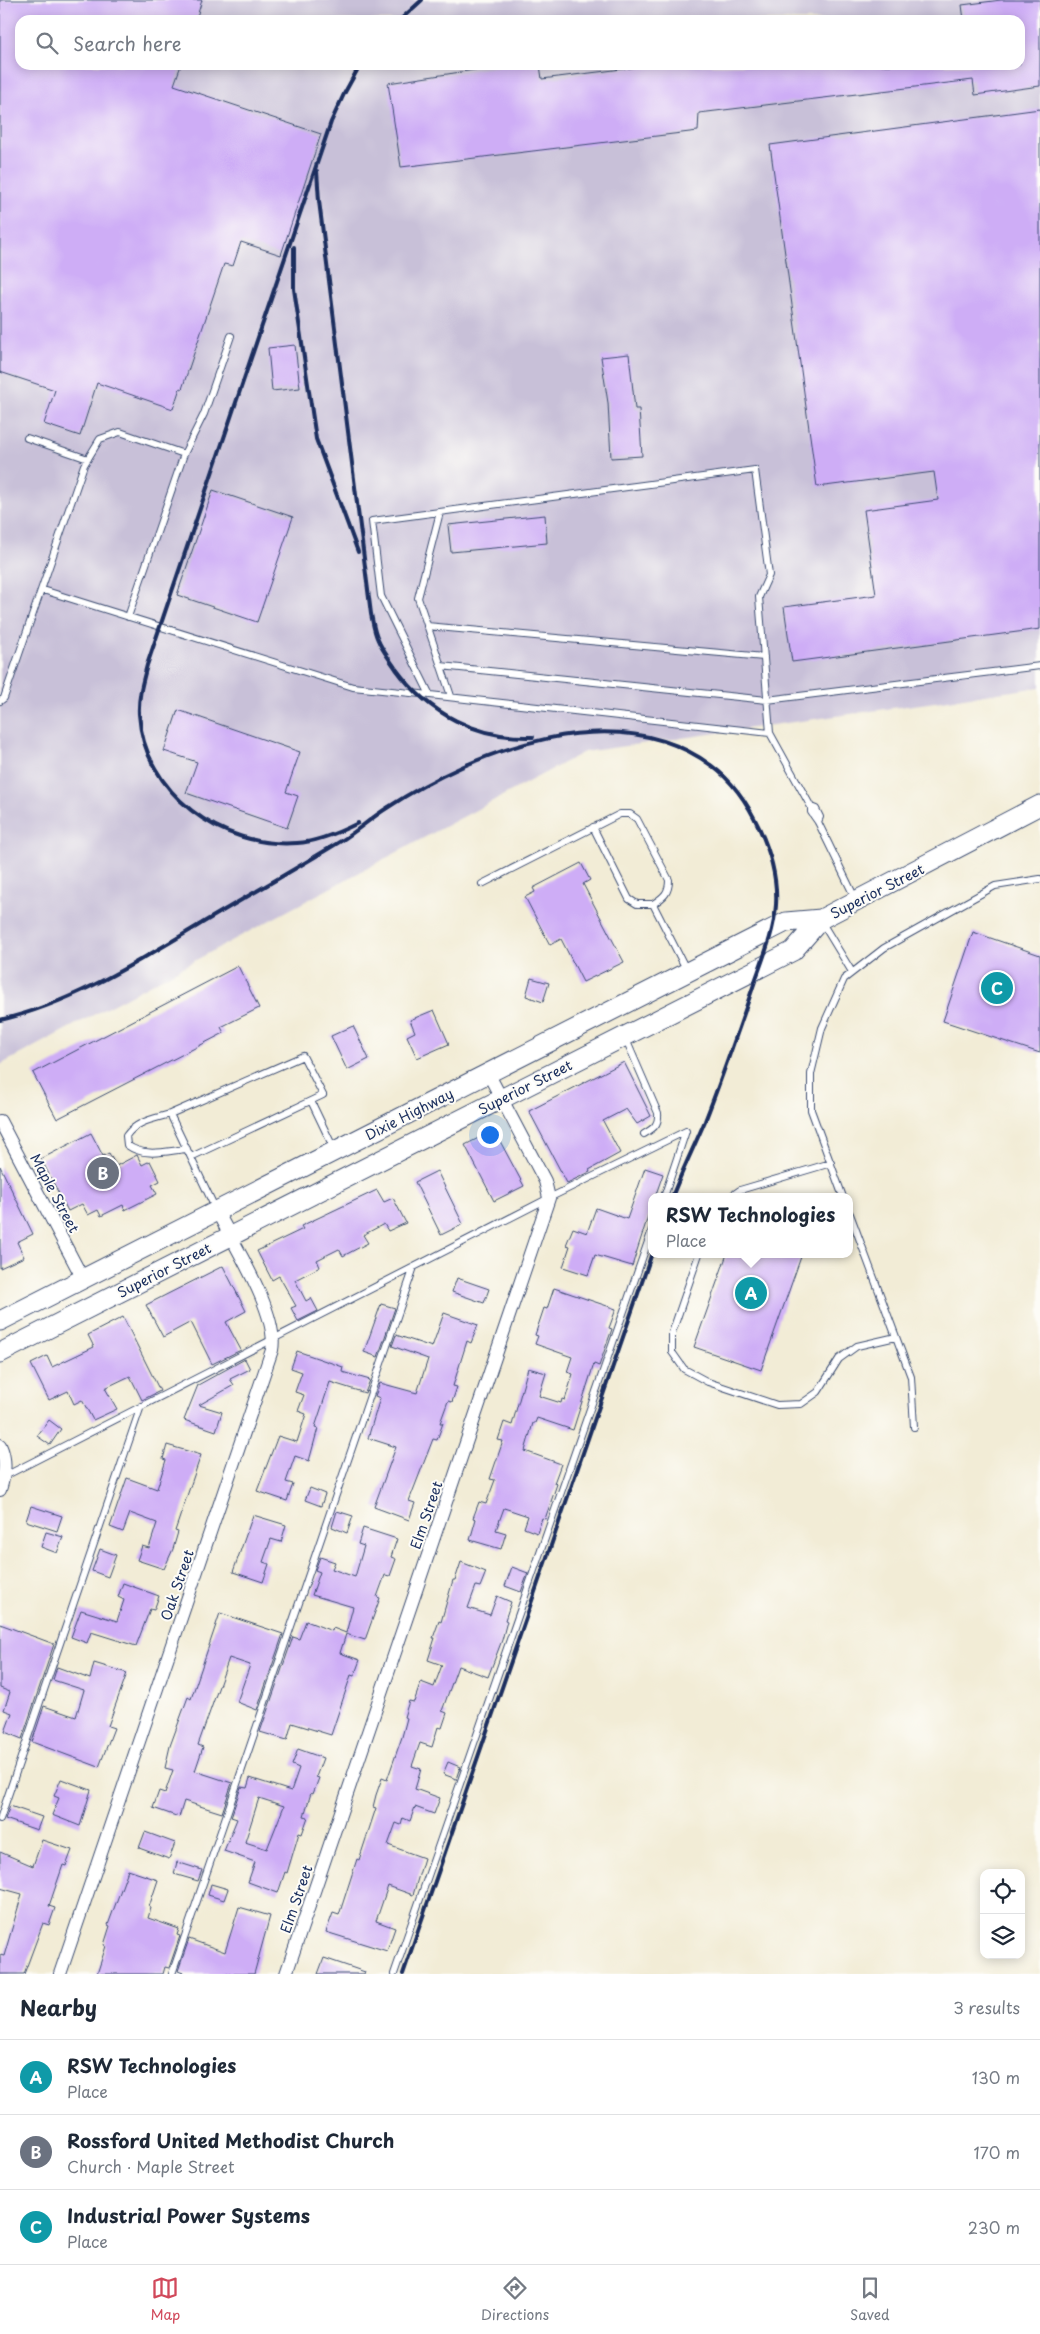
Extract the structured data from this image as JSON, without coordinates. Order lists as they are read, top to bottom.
{
  "streets": {
    "main road": ["Superior Street", "Dixie Highway"],
    "street": ["Maple Street", "Elm Street", "Oak Street"]
  },
  "crossings": [
    ["Superior Street", "Dixie Highway"],
    ["Superior Street", "Oak Street"],
    ["Dixie Highway", "Maple Street"],
    ["Dixie Highway", "Oak Street"]
  ],
  "page": {
    "search": "Search here",
    "pins": ["C", "B", "A"],
    "popup": ["RSW Technologies", "Place"],
    "heading": ["Nearby", "3 results"],
    "list": [
      {
        "mark": "A",
        "name": "RSW Technologies",
        "note": "Place",
        "value": "130 m"
      },
      {
        "mark": "B",
        "name": "Rossford United Methodist Church",
        "note": "Church · Maple Street",
        "value": "170 m"
      },
      {
        "mark": "C",
        "name": "Industrial Power Systems",
        "note": "Place",
        "value": "230 m"
      }
    ],
    "nav": ["Map", "Directions", "Saved"]
  }
}
